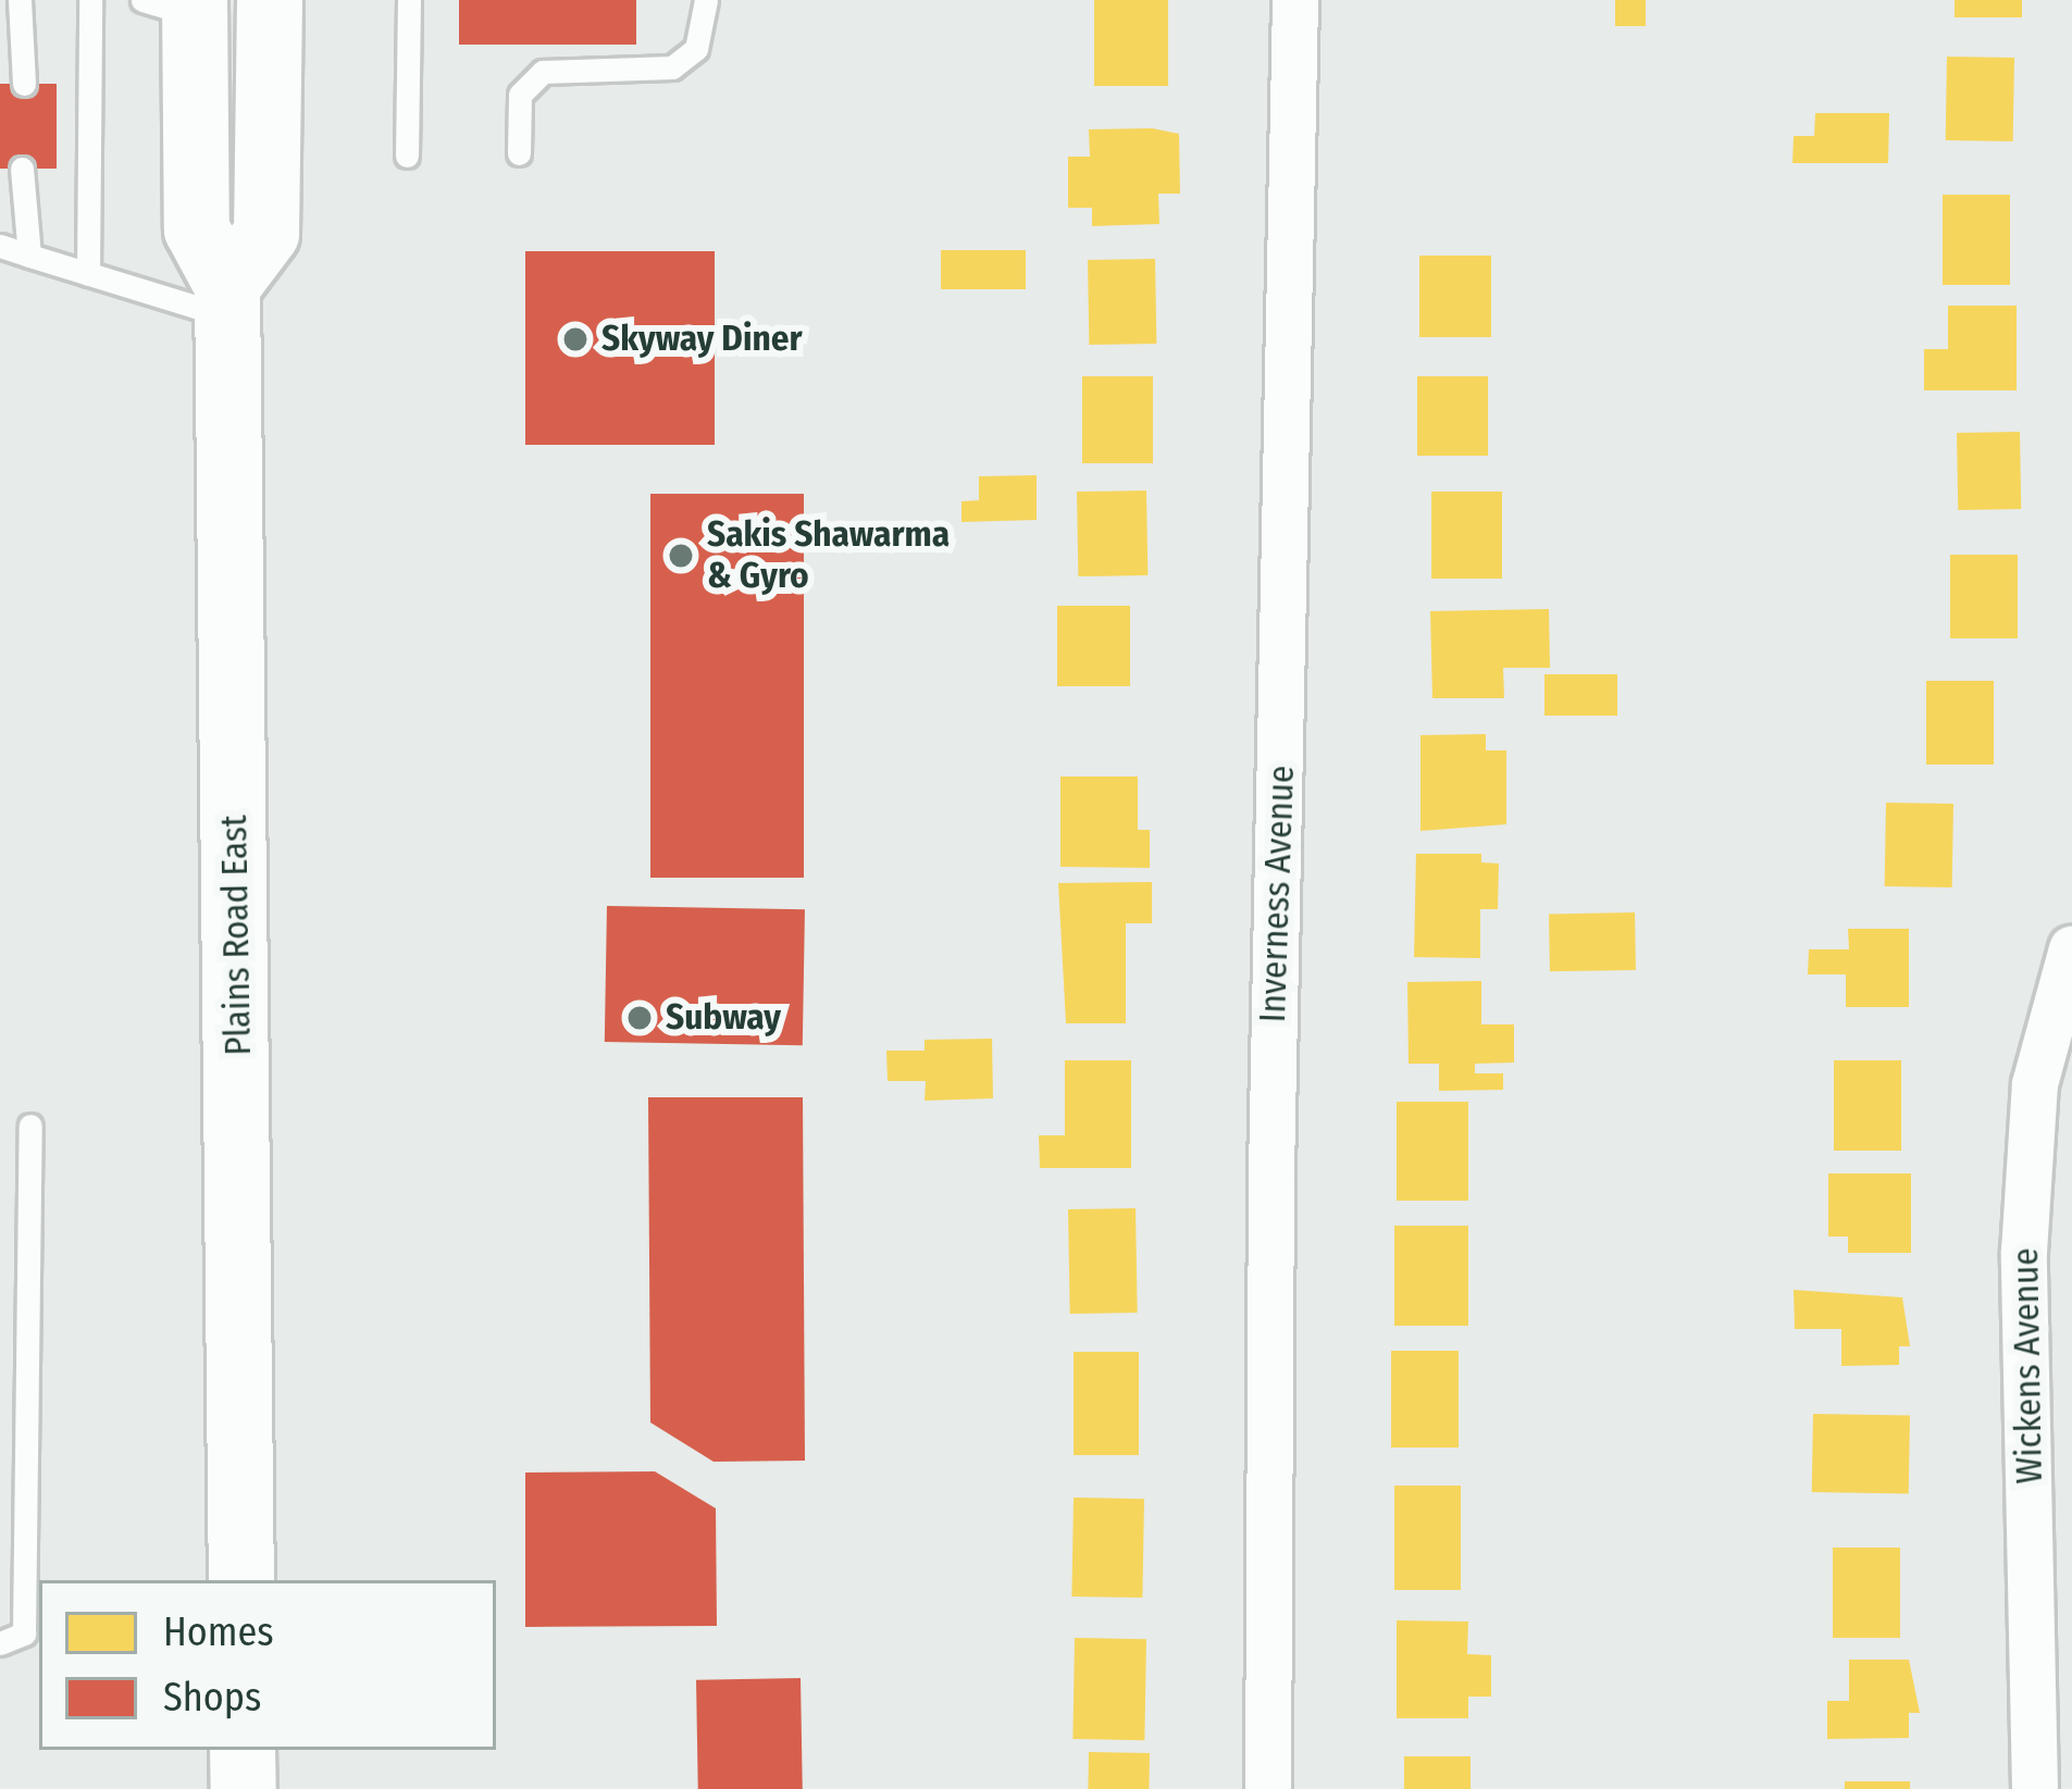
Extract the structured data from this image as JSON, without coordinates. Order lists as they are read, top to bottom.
{
  "streets": {
    "main road": ["Plains Road East"],
    "street": ["Inverness Avenue", "Wickens Avenue"]
  },
  "places": ["Skyway Diner", "Sakis Shawarma & Gyro", "Subway"],
  "legend": ["Homes", "Shops"]
}
